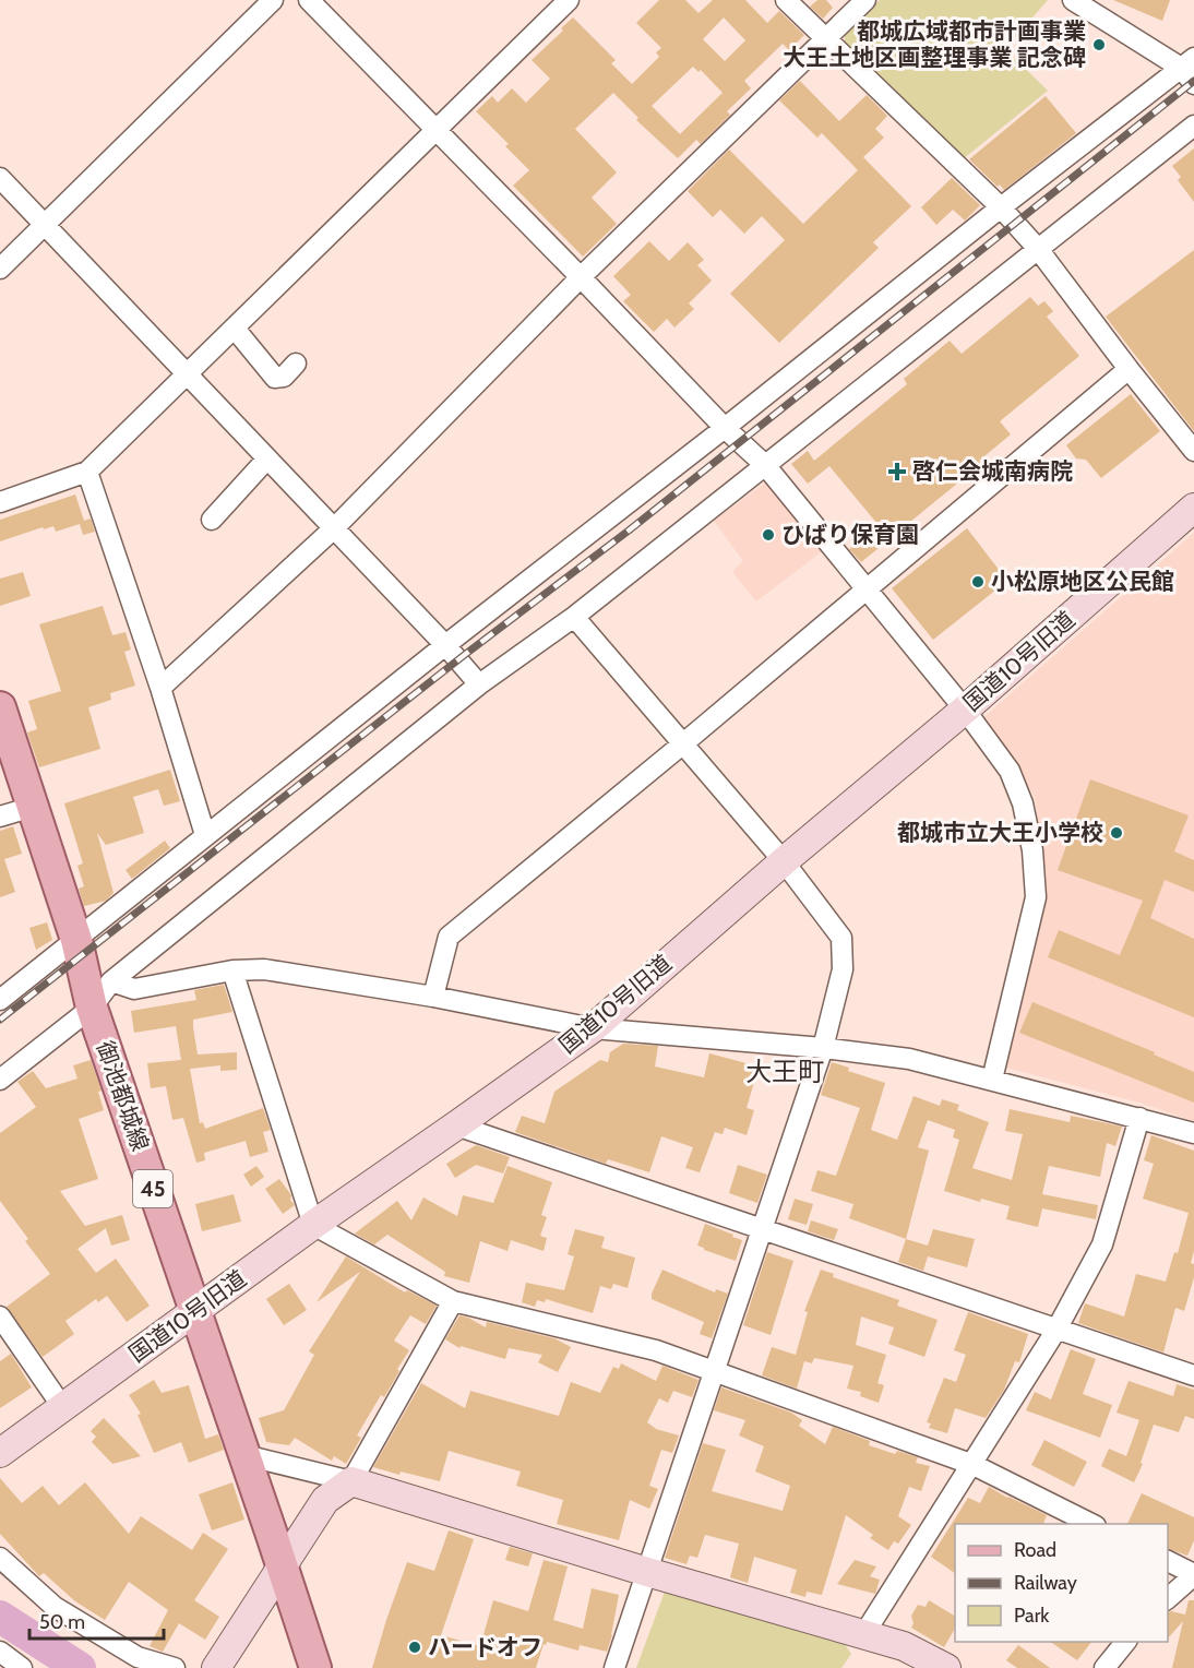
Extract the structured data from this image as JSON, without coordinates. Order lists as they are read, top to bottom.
{
  "streets": {
    "main road": ["御池都城線", "45"],
    "street": ["国道10号旧道"]
  },
  "crossings": [
    ["国道10号旧道", "御池都城線"]
  ],
  "districts": ["大王町"],
  "places": {
    "other": [
      "都城広域都市計画事業 大王土地区画整理事業 記念碑",
      "ひばり保育園",
      "小松原地区公民館",
      "都城市立大王小学校",
      "ハードオフ"
    ],
    "health": ["啓仁会城南病院"]
  },
  "legend": ["Road", "Railway", "Park"],
  "scale_bar": "50 m"
}
